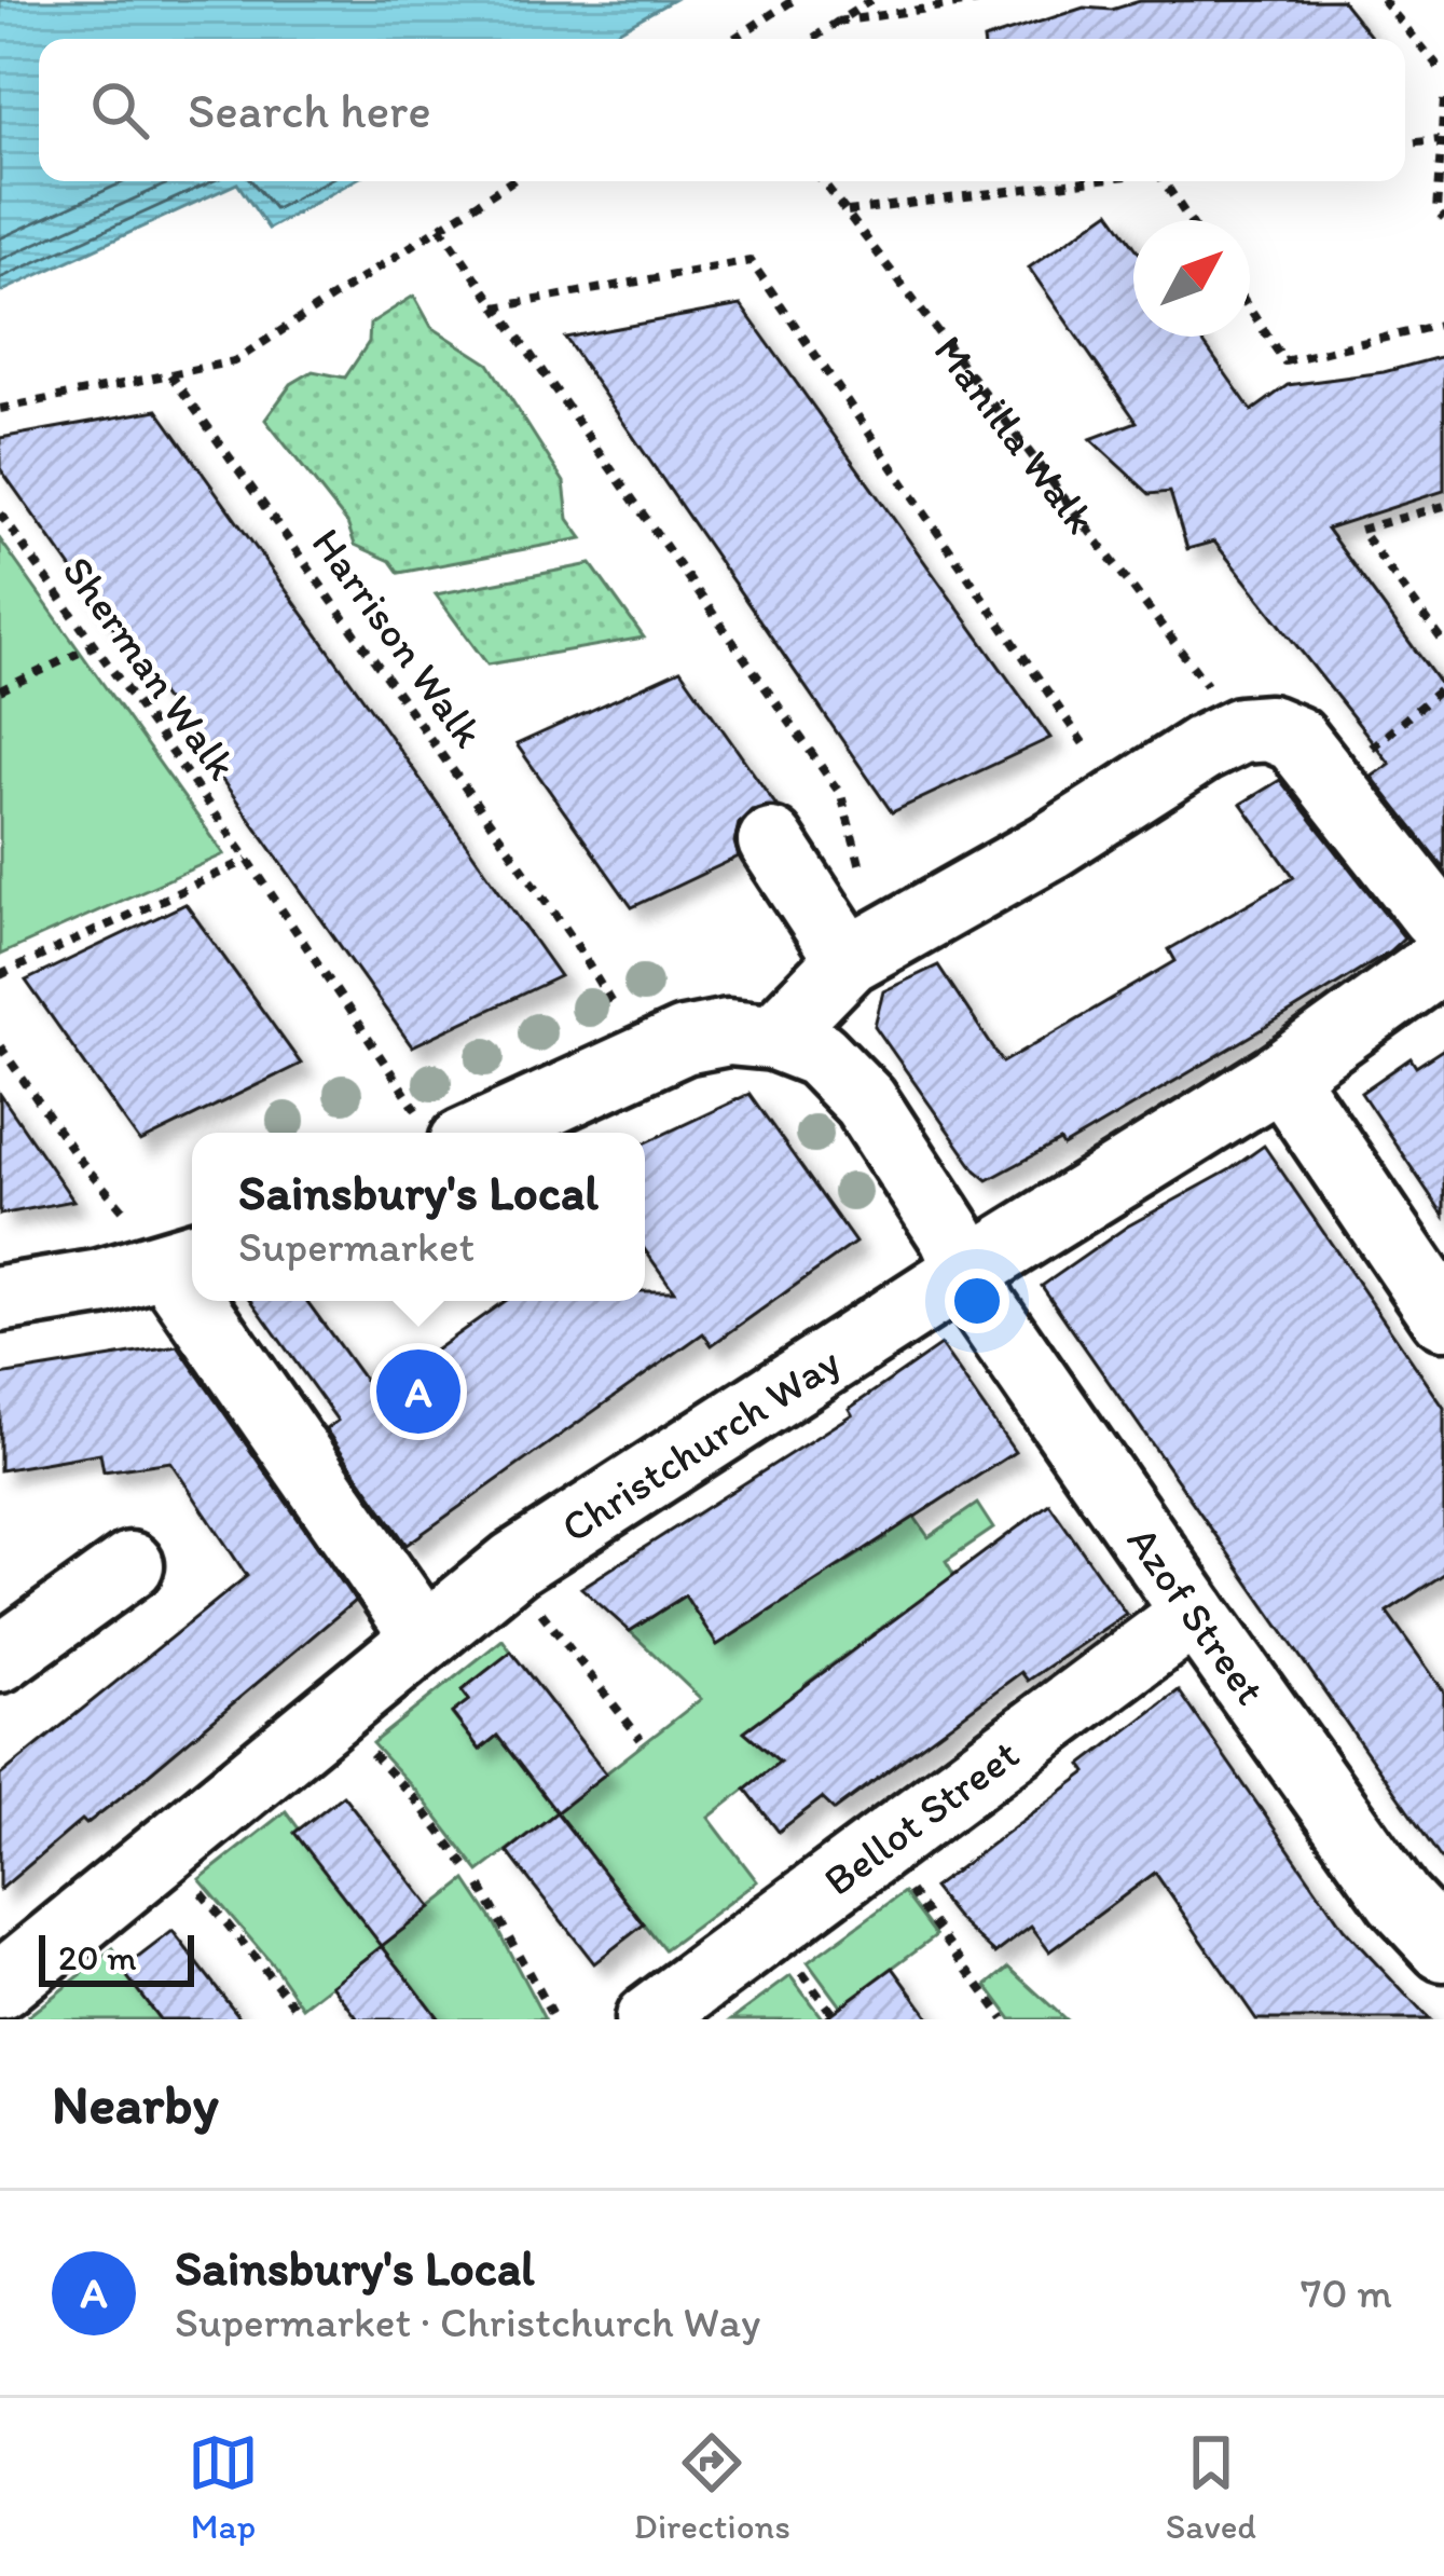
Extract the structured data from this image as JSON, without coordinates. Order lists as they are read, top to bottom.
{
  "streets": {
    "street": ["Christchurch Way", "Azof Street", "Bellot Street"],
    "path": ["Manilla Walk", "Harrison Walk", "Sherman Walk"]
  },
  "crossings": [
    ["Christchurch Way", "Azof Street"],
    ["Azof Street", "Bellot Street"]
  ],
  "scale_bar": "20 m",
  "north": "top right",
  "page": {
    "search": "Search here",
    "popup": ["Sainsbury's Local", "Supermarket"],
    "pins": "A",
    "scale": "20 m",
    "heading": "Nearby",
    "list": [
      {
        "mark": "A",
        "name": "Sainsbury's Local",
        "note": "Supermarket · Christchurch Way",
        "value": "70 m"
      }
    ],
    "nav": ["Map", "Directions", "Saved"]
  }
}
